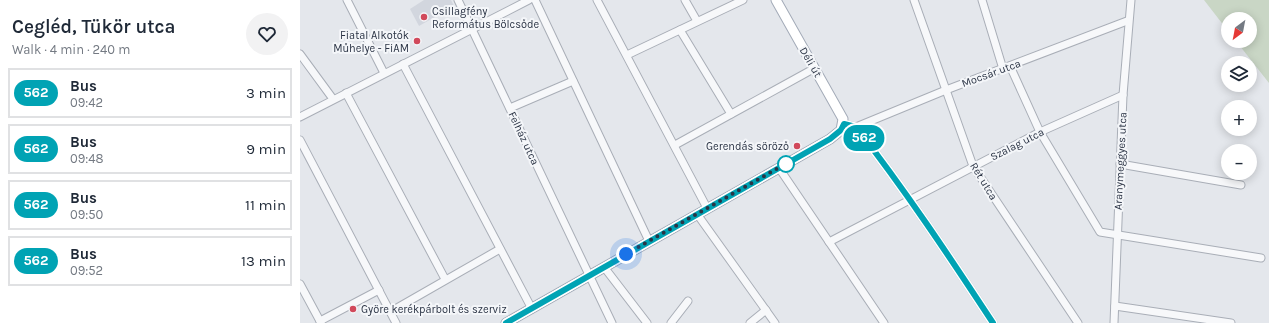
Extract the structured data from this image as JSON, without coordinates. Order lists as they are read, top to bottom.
{
  "streets": {
    "main road": ["Déli út"],
    "street": [
      "Mocsár utca",
      "Felház utca",
      "Szalag utca",
      "Aranymeggyes utca",
      "Rét utca"
    ]
  },
  "crossings": [
    ["Mocsár utca", "Aranymeggyes utca"],
    ["Mocsár utca", "Rét utca"],
    ["Szalag utca", "Aranymeggyes utca"],
    ["Szalag utca", "Rét utca"]
  ],
  "places": [
    "Csillagfény Református Bölcsőde",
    "Fiatal Alkotók Műhelye - FiAM",
    "Gerendás söröző",
    "Györe kerékpárbolt és szerviz"
  ],
  "lines": ["bus line 562"],
  "north": "bottom left",
  "page": {
    "heading": ["Cegléd, Tükör utca", "Walk · 4 min · 240 m"],
    "on_map": "562",
    "map_buttons": ["+", "−"],
    "list": [
      {
        "mark": "562",
        "name": "Bus",
        "note": "09:42",
        "value": "3 min"
      },
      {
        "mark": "562",
        "name": "Bus",
        "note": "09:48",
        "value": "9 min"
      },
      {
        "mark": "562",
        "name": "Bus",
        "note": "09:50",
        "value": "11 min"
      },
      {
        "mark": "562",
        "name": "Bus",
        "note": "09:52",
        "value": "13 min"
      }
    ]
  }
}
